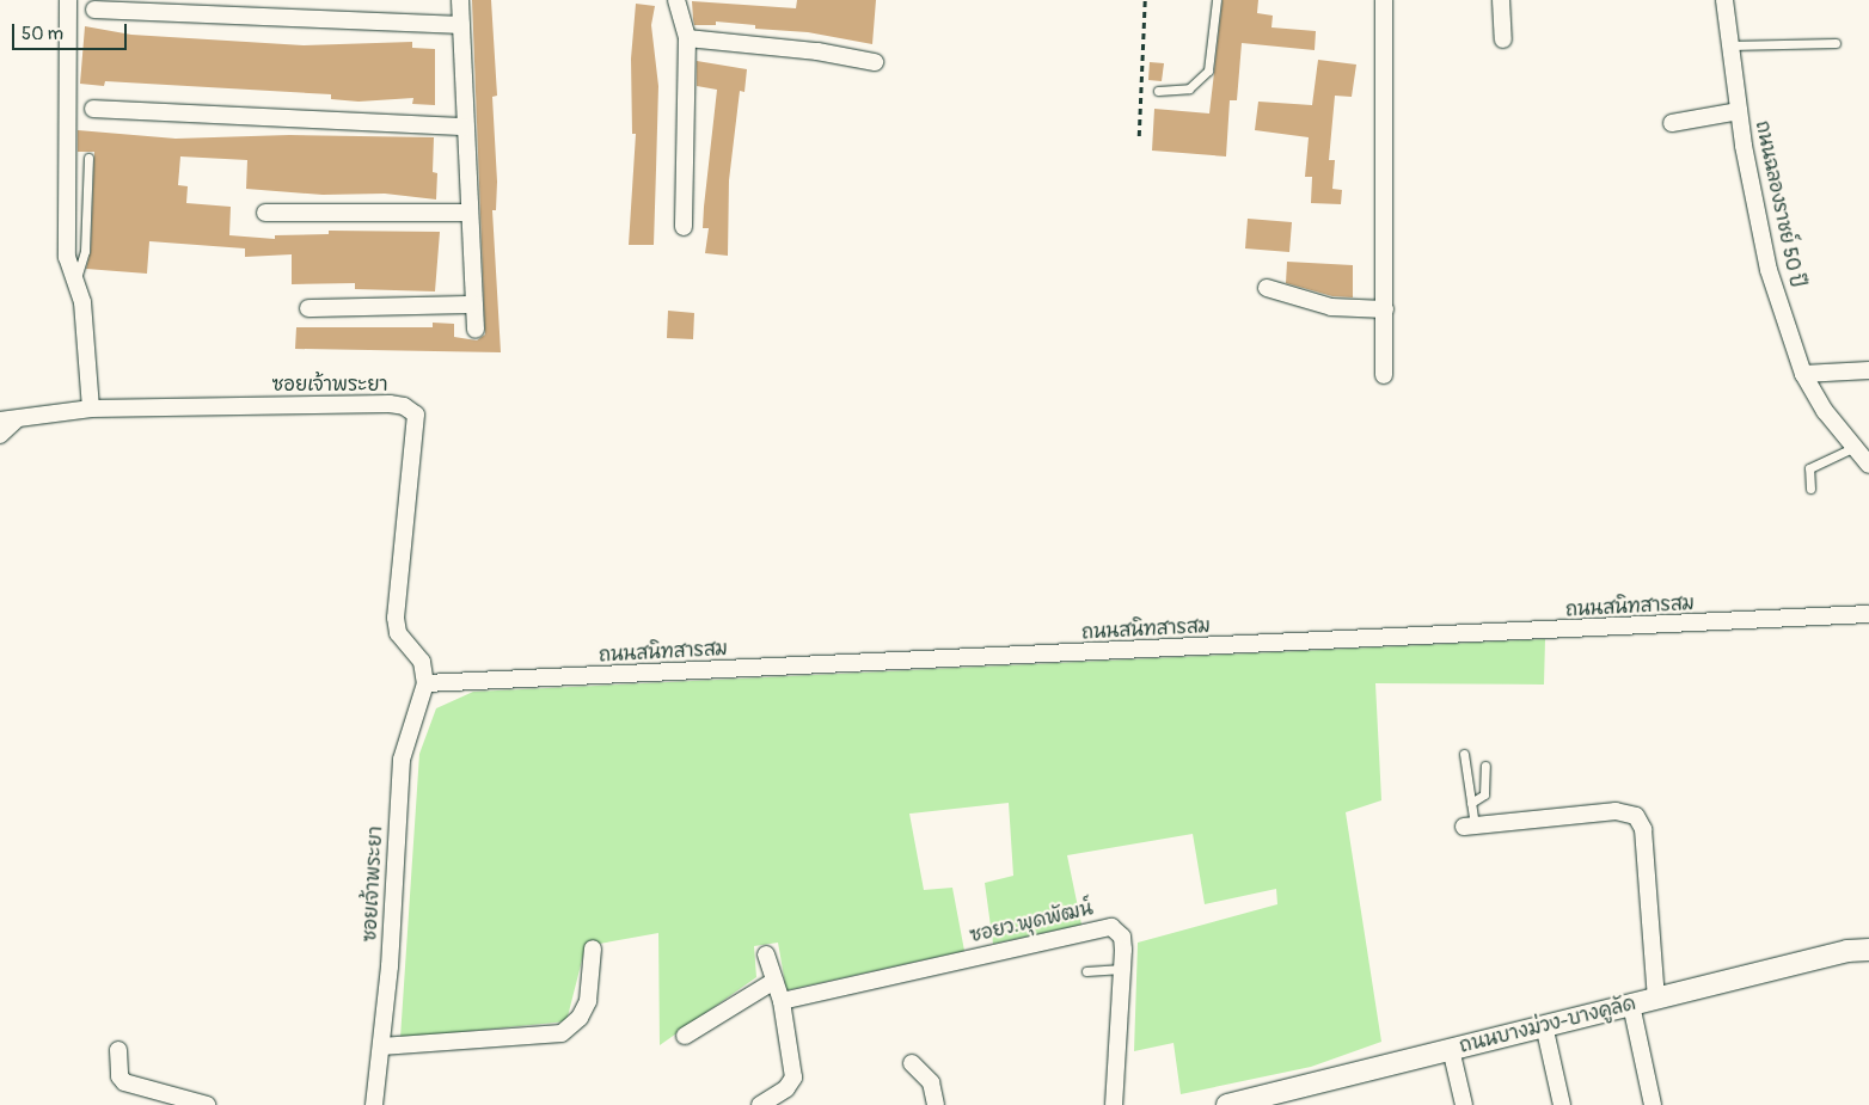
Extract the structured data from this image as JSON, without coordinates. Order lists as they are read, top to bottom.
{
  "streets": {
    "street": [
      "ถนนฉลองราชย์ 50 ปี",
      "ซอยเจ้าพระยา",
      "ถนนสนิทสารสม",
      "ซอยว.พุดพัฒน์",
      "ถนนบางม่วง-บางคูลัด"
    ]
  },
  "crossings": [
    ["ซอยเจ้าพระยา", "ถนนสนิทสารสม"]
  ],
  "scale_bar": "50 m"
}
